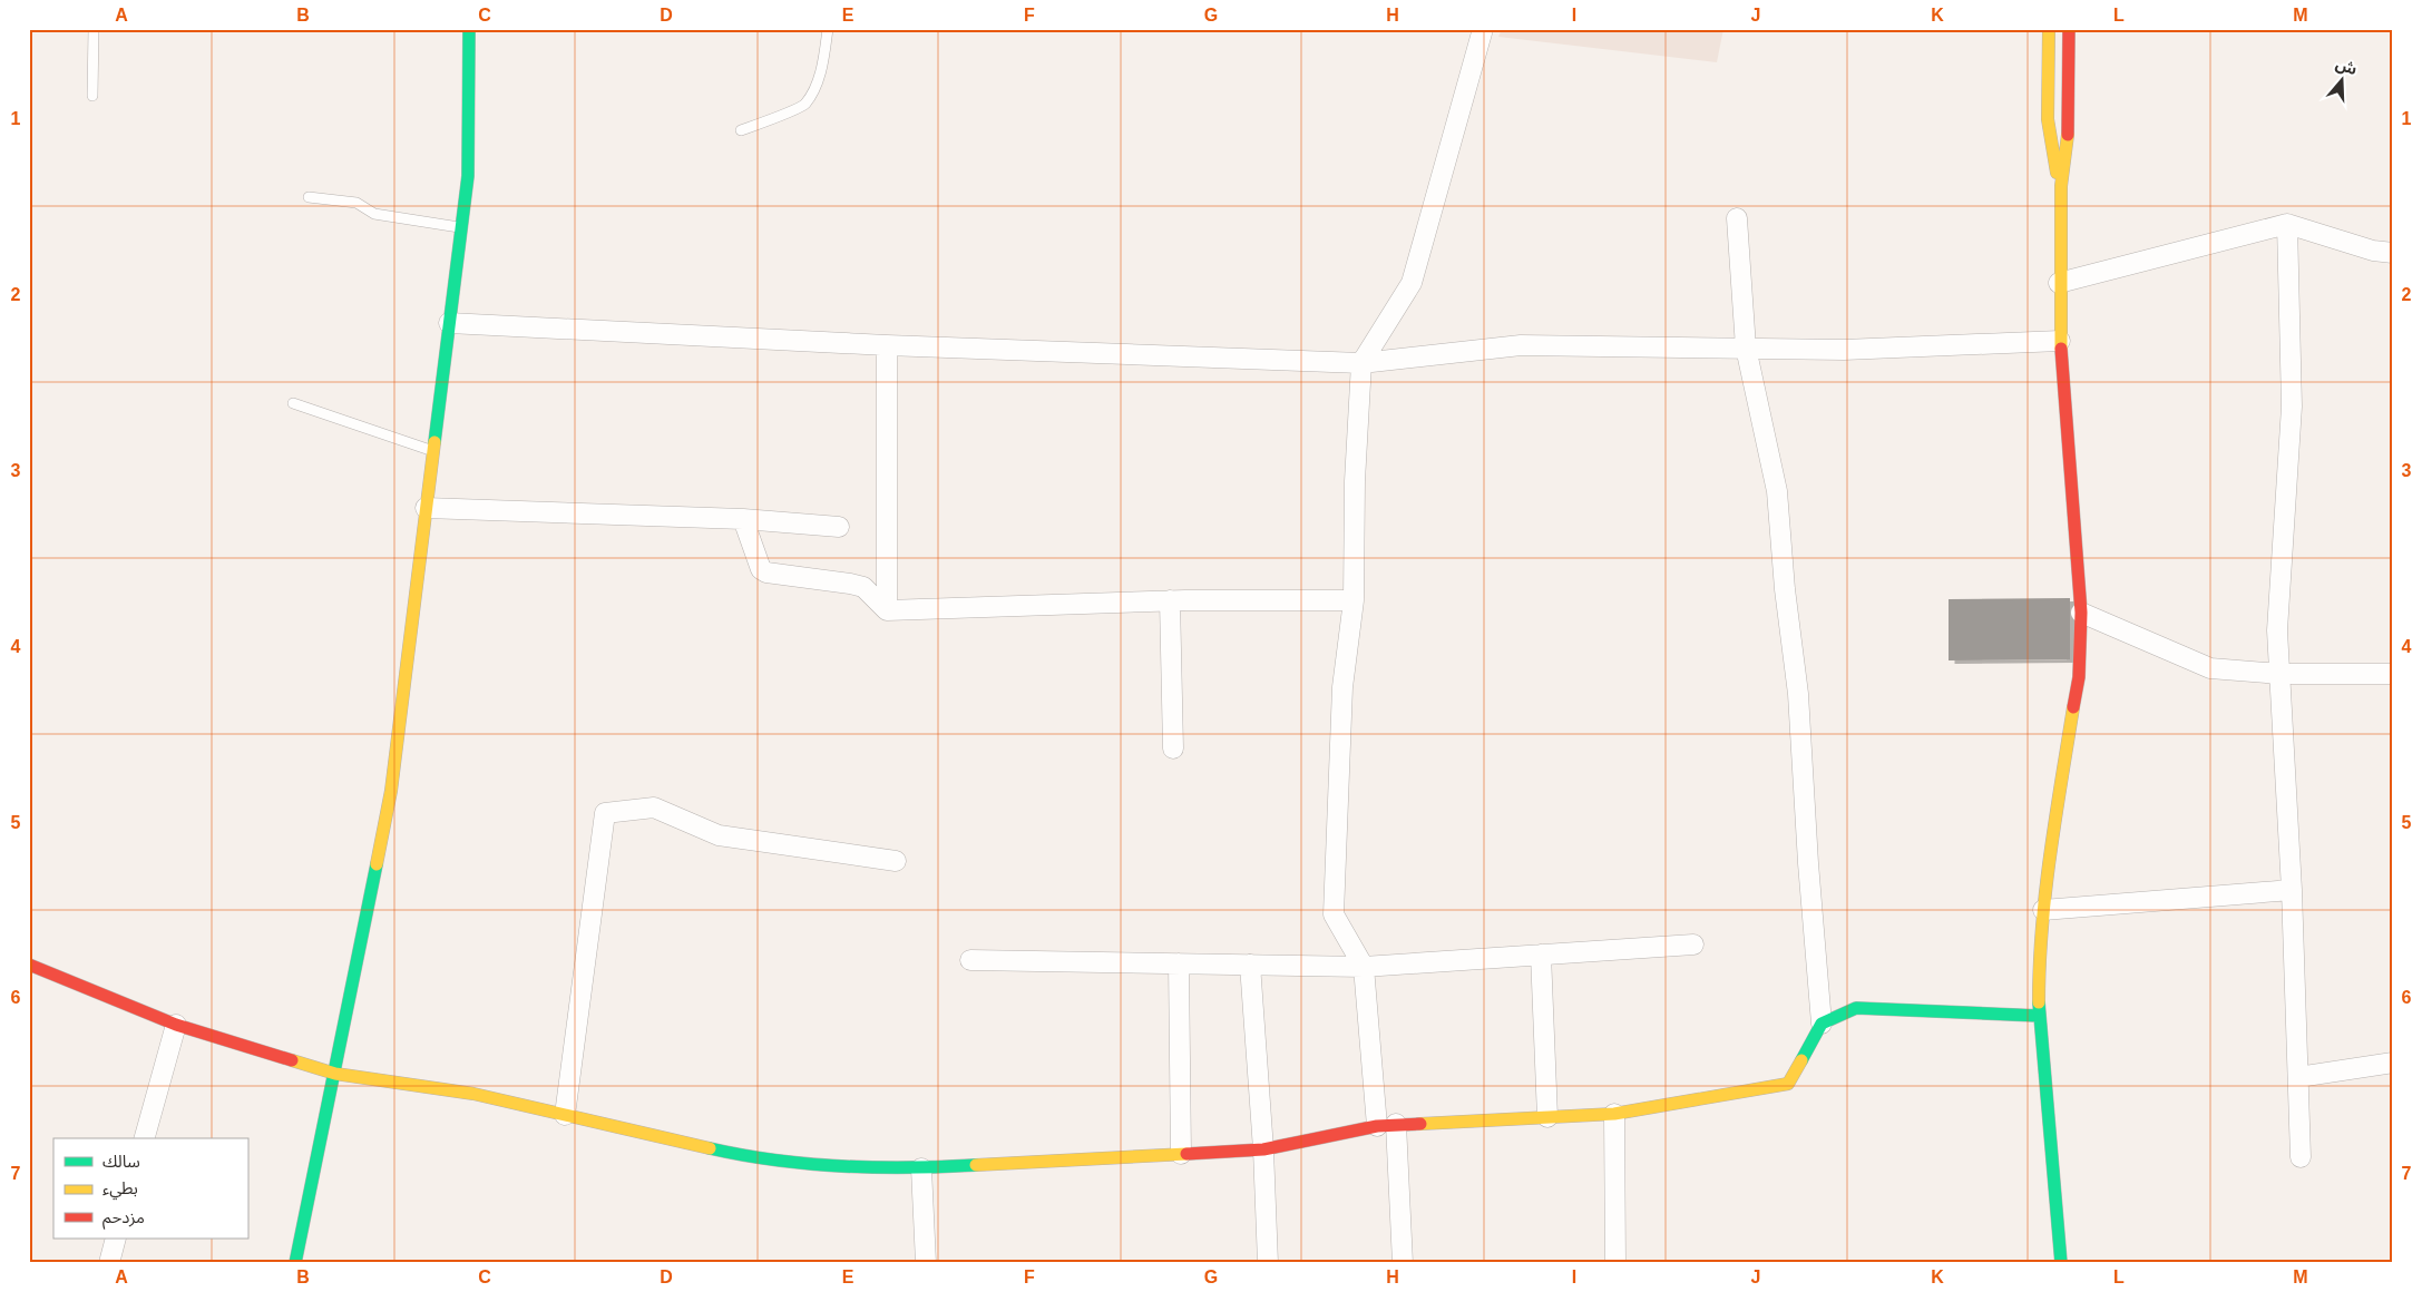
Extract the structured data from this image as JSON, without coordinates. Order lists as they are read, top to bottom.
{
  "legend": ["سالك", "بطيء", "مزدحم"],
  "north": "top",
  "grid": {
    "columns": [
      "A",
      "B",
      "C",
      "D",
      "E",
      "F",
      "G",
      "H",
      "I",
      "J",
      "K",
      "L",
      "M"
    ],
    "rows": [
      "1",
      "2",
      "3",
      "4",
      "5",
      "6",
      "7"
    ]
  }
}
